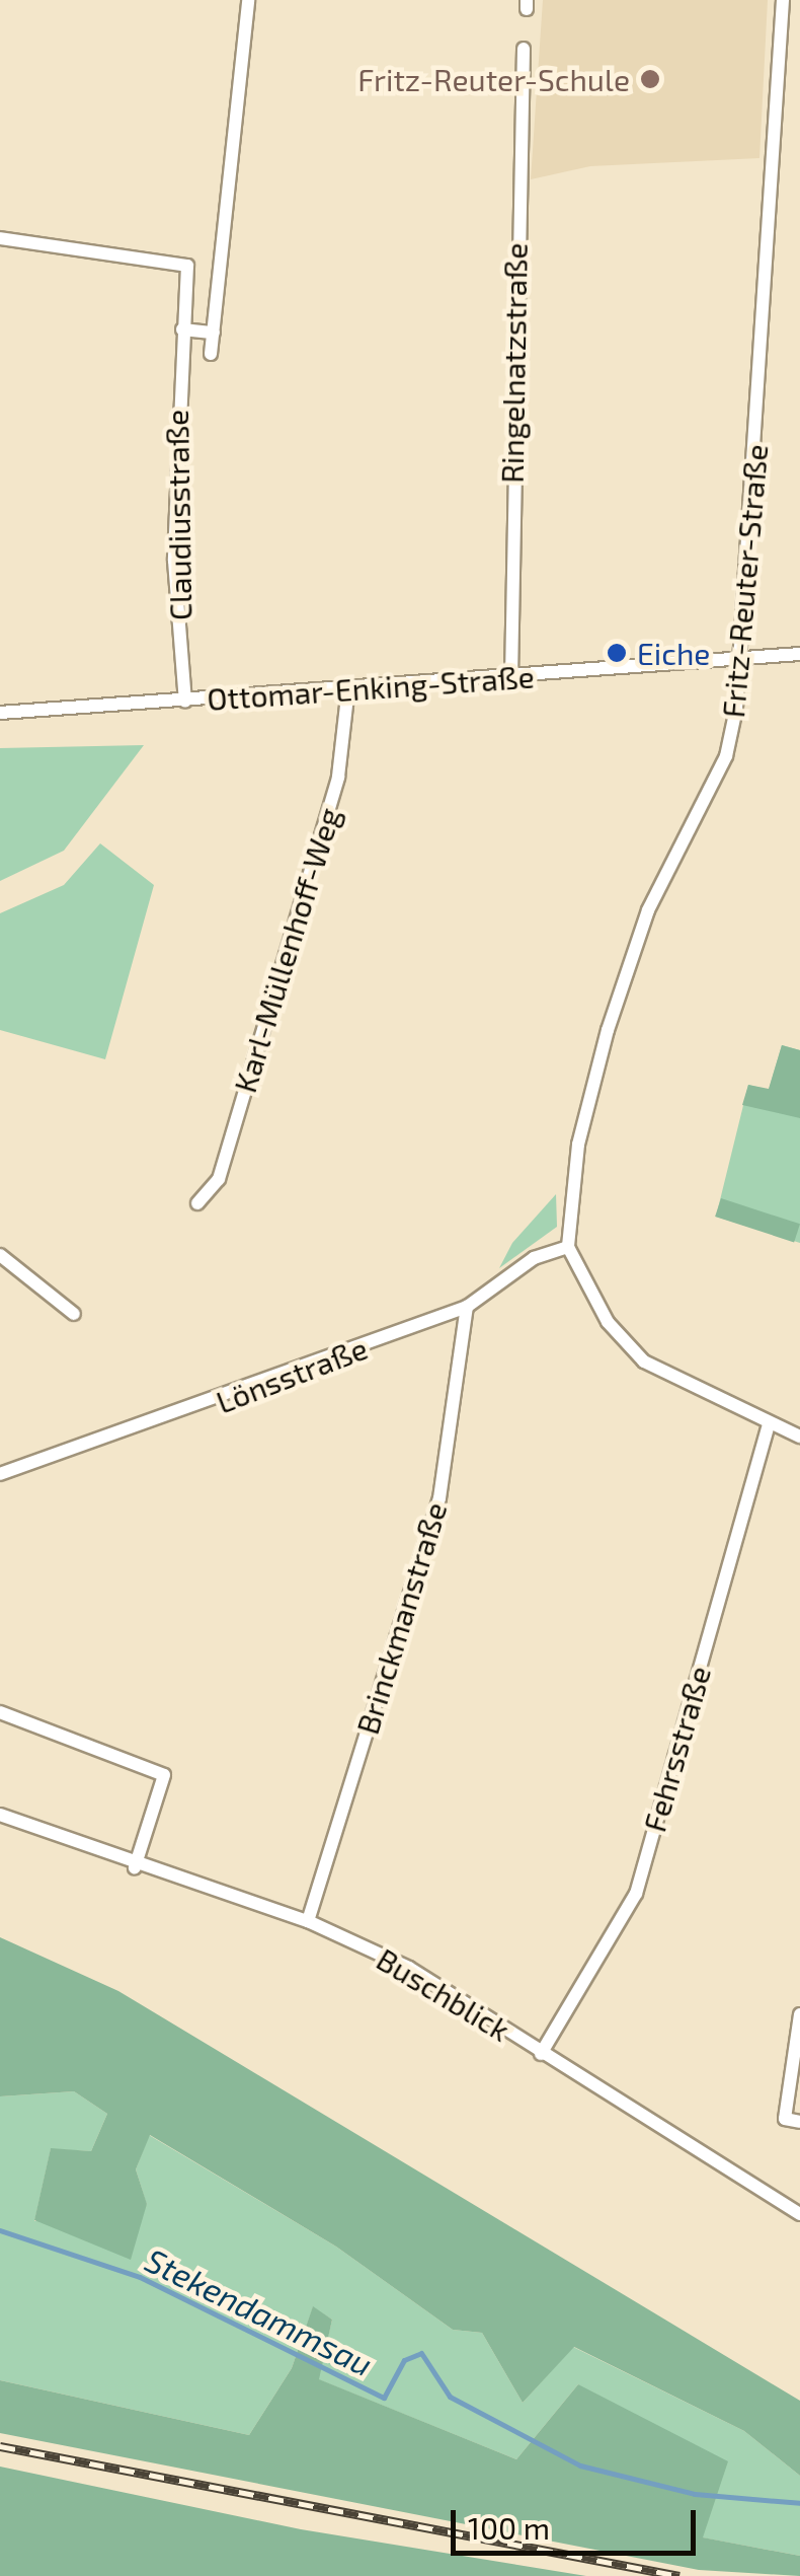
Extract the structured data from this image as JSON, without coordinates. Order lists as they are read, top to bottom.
{
  "streets": {
    "street": [
      "Ringelnatzstraße",
      "Claudiusstraße",
      "Fritz-Reuter-Straße",
      "Ottomar-Enking-Straße",
      "Karl-Müllenhoff-Weg",
      "Lönsstraße",
      "Brinckmanstraße",
      "Fehrsstraße",
      "Buschblick"
    ]
  },
  "crossings": [
    ["Ringelnatzstraße", "Ottomar-Enking-Straße"],
    ["Claudiusstraße", "Ottomar-Enking-Straße"],
    ["Fritz-Reuter-Straße", "Ottomar-Enking-Straße"],
    ["Fritz-Reuter-Straße", "Lönsstraße"],
    ["Ottomar-Enking-Straße", "Karl-Müllenhoff-Weg"],
    ["Lönsstraße", "Brinckmanstraße"],
    ["Brinckmanstraße", "Buschblick"],
    ["Fehrsstraße", "Buschblick"]
  ],
  "water": ["Stekendammsau"],
  "places": ["Fritz-Reuter-Schule", "Eiche"],
  "scale_bar": "100 m"
}
